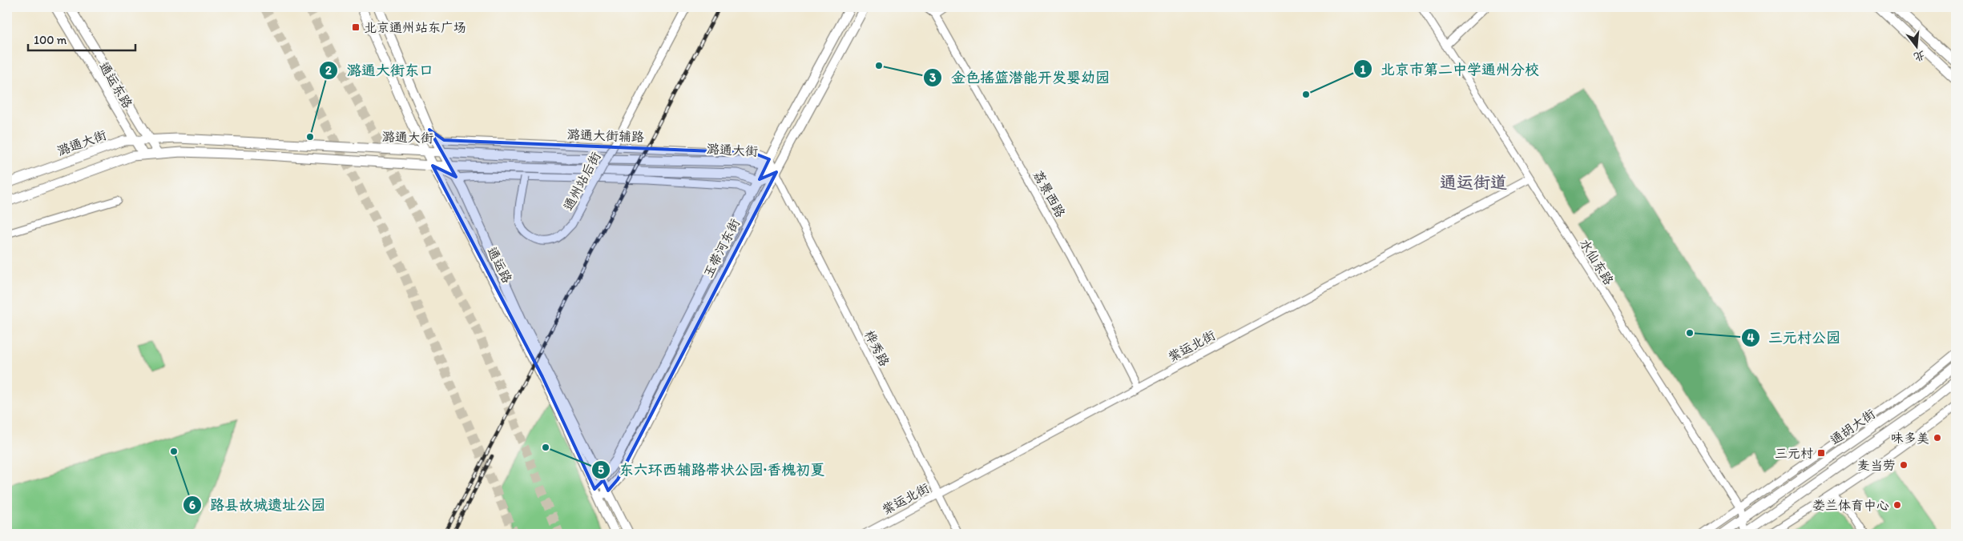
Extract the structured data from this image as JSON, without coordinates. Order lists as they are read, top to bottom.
{
  "streets": {
    "main road": [
      "通运东路",
      "潞通大街",
      "玉带河东街",
      "通运路",
      "通胡大街"
    ],
    "street": [
      "潞通大街辅路",
      "通州站后街",
      "荔景西路",
      "水仙东路",
      "紫运北街",
      "桦秀路"
    ]
  },
  "crossings": [
    ["通运东路", "潞通大街"],
    ["潞通大街辅路", "潞通大街"],
    ["潞通大街辅路", "玉带河东街"],
    ["潞通大街辅路", "通运路"],
    ["潞通大街", "玉带河东街"],
    ["潞通大街", "通运路"],
    ["潞通大街", "桦秀路"],
    ["荔景西路", "紫运北街"],
    ["玉带河东街", "通运路"],
    ["玉带河东街", "桦秀路"],
    ["水仙东路", "紫运北街"],
    ["水仙东路", "通胡大街"],
    ["紫运北街", "桦秀路"]
  ],
  "districts": ["通运街道"],
  "places": {
    "transit": ["北京通州站东广场", "三元村"],
    "other": [
      "金色摇篮潜能开发婴幼园",
      "北京市第二中学通州分校",
      "潞通大街东口",
      "三元村公园",
      "味多美",
      "东六环西辅路带状公园·香槐初夏",
      "路县故城遗址公园",
      "麦当劳",
      "娄兰体育中心"
    ]
  },
  "scale_bar": "100 m",
  "north": "bottom"
}
